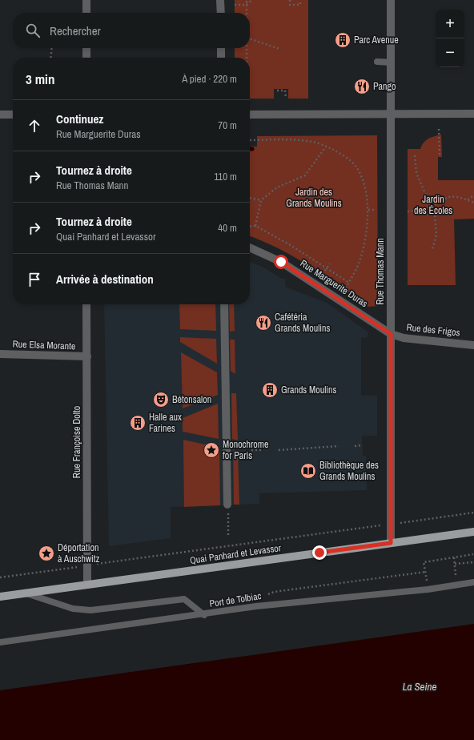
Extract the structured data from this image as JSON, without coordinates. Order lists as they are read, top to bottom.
{
  "streets": {
    "main road": ["Quai Panhard et Levassor"],
    "street": [
      "Rue Thomas Mann",
      "Rue Marguerite Duras",
      "Rue des Frigos",
      "Rue Elsa Morante",
      "Rue Françoise Dolto"
    ],
    "lane": ["Port de Tolbiac"]
  },
  "crossings": [
    ["Rue Thomas Mann", "Rue Marguerite Duras"],
    ["Rue Thomas Mann", "Rue des Frigos"],
    ["Rue Thomas Mann", "Quai Panhard et Levassor"],
    ["Rue Marguerite Duras", "Rue des Frigos"],
    ["Rue Elsa Morante", "Rue Françoise Dolto"],
    ["Rue Françoise Dolto", "Quai Panhard et Levassor"]
  ],
  "water": ["La Seine"],
  "parks": ["Jardin des Grands Moulins", "Jardin des Écoles"],
  "places": {
    "building": ["Parc Avenue", "Grands Moulins", "Halle aux Farines"],
    "restaurant": ["Pango", "Cafétéria Grands Moulins"],
    "theatre": ["Bétonsalon"],
    "place": ["Monochrome for Paris", "Déportation à Auschwitz"],
    "library": ["Bibliothèque des Grands Moulins"]
  },
  "page": {
    "map_buttons": ["+", "−"],
    "search": "Rechercher",
    "heading": ["3 min", "À pied · 220 m"],
    "list": [
      ["Continuez", "Rue Marguerite Duras", "70 m"],
      ["Tournez à droite", "Rue Thomas Mann", "110 m"],
      ["Tournez à droite", "Quai Panhard et Levassor", "40 m"],
      "Arrivée à destination"
    ]
  }
}
